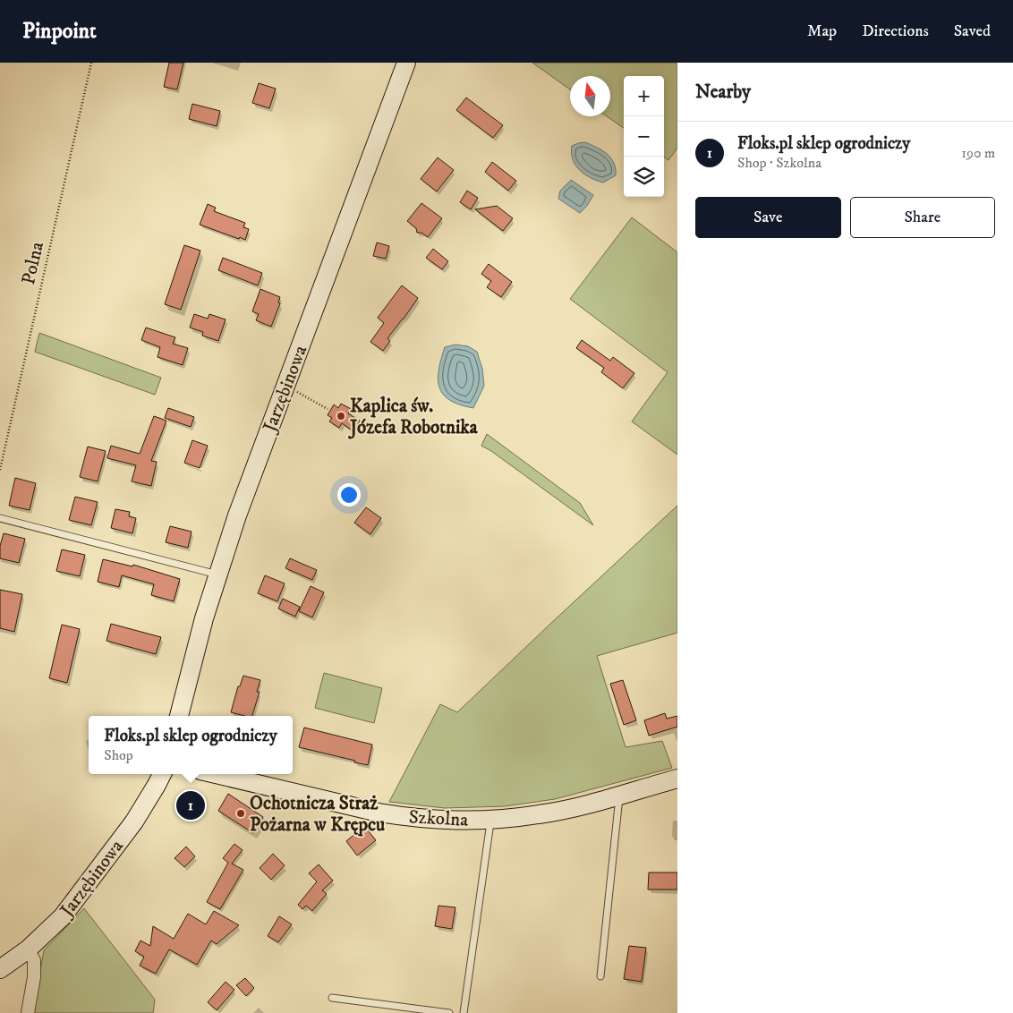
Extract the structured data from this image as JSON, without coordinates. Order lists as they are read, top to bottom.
{
  "streets": {
    "street": ["Jarzębinowa", "Szkolna"],
    "path": ["Polna"]
  },
  "places": ["Kaplica św. Józefa Robotnika", "Ochotnicza Straż Pożarna w Krępcu"],
  "north": "top",
  "page": {
    "header": "Pinpoint",
    "nav": ["Map", "Directions", "Saved"],
    "heading": "Nearby",
    "map_buttons": ["+", "−"],
    "list": [
      {
        "mark": "1",
        "name": "Floks.pl sklep ogrodniczy",
        "note": "Shop · Szkolna",
        "value": "190 m"
      }
    ],
    "buttons": ["Save", "Share"],
    "popup": ["Floks.pl sklep ogrodniczy", "Shop"],
    "pins": "1"
  }
}
